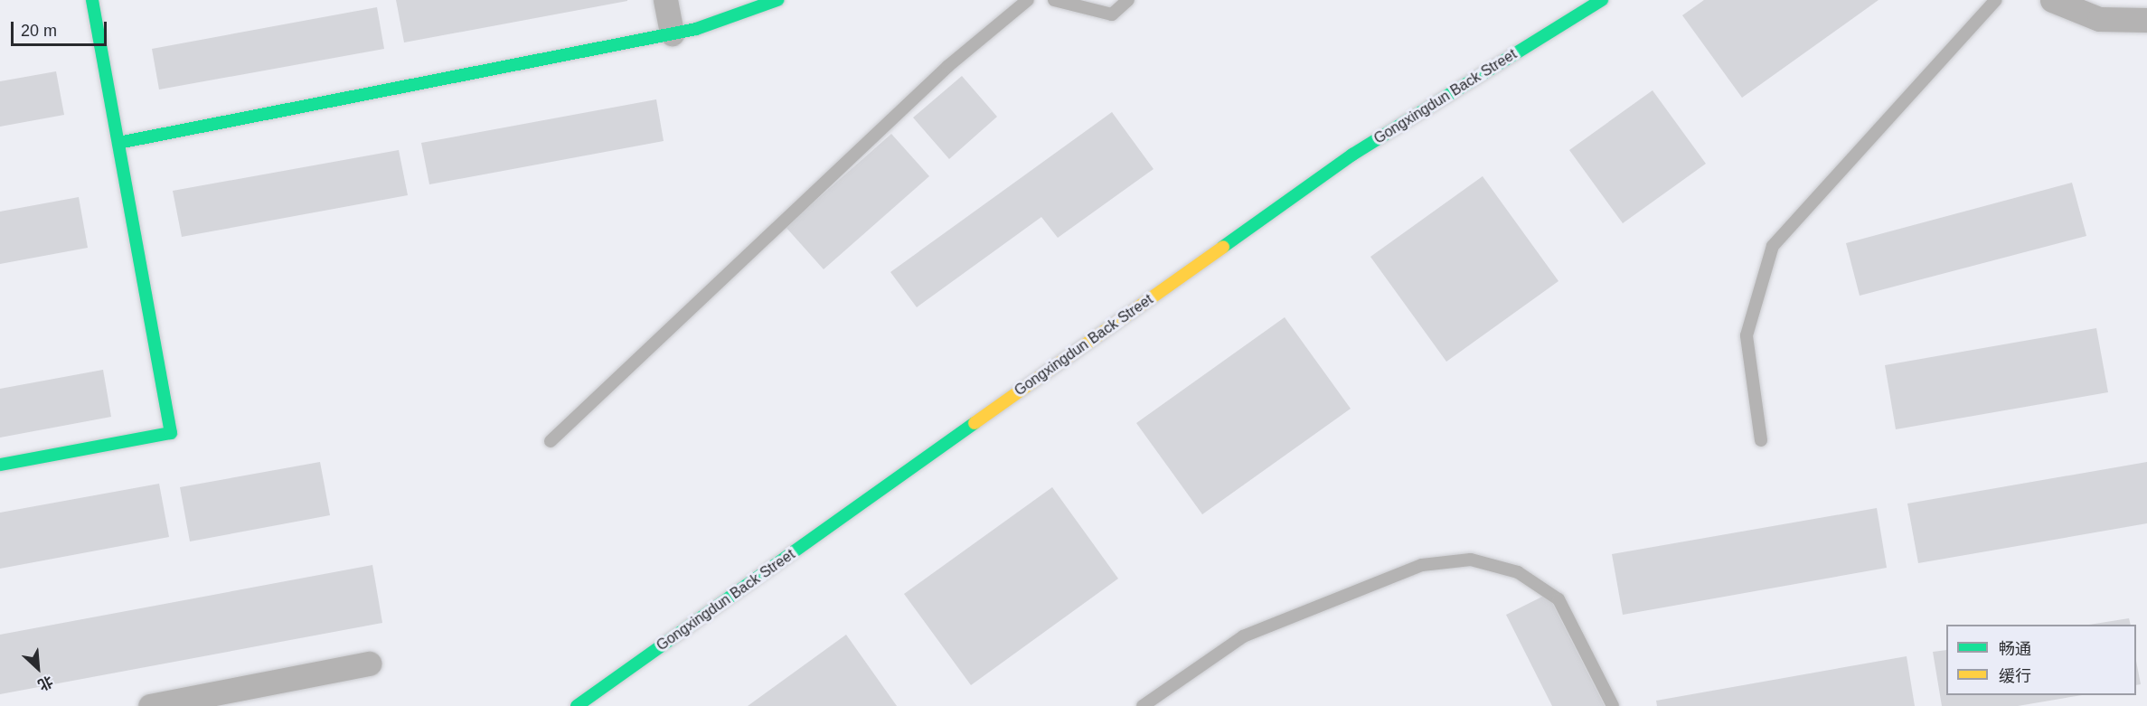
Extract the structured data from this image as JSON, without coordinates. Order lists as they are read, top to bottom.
{
  "streets": {
    "street": ["Gongxingdun Back Street"]
  },
  "legend": ["畅通", "缓行"],
  "scale_bar": "20 m",
  "north": "bottom right"
}
